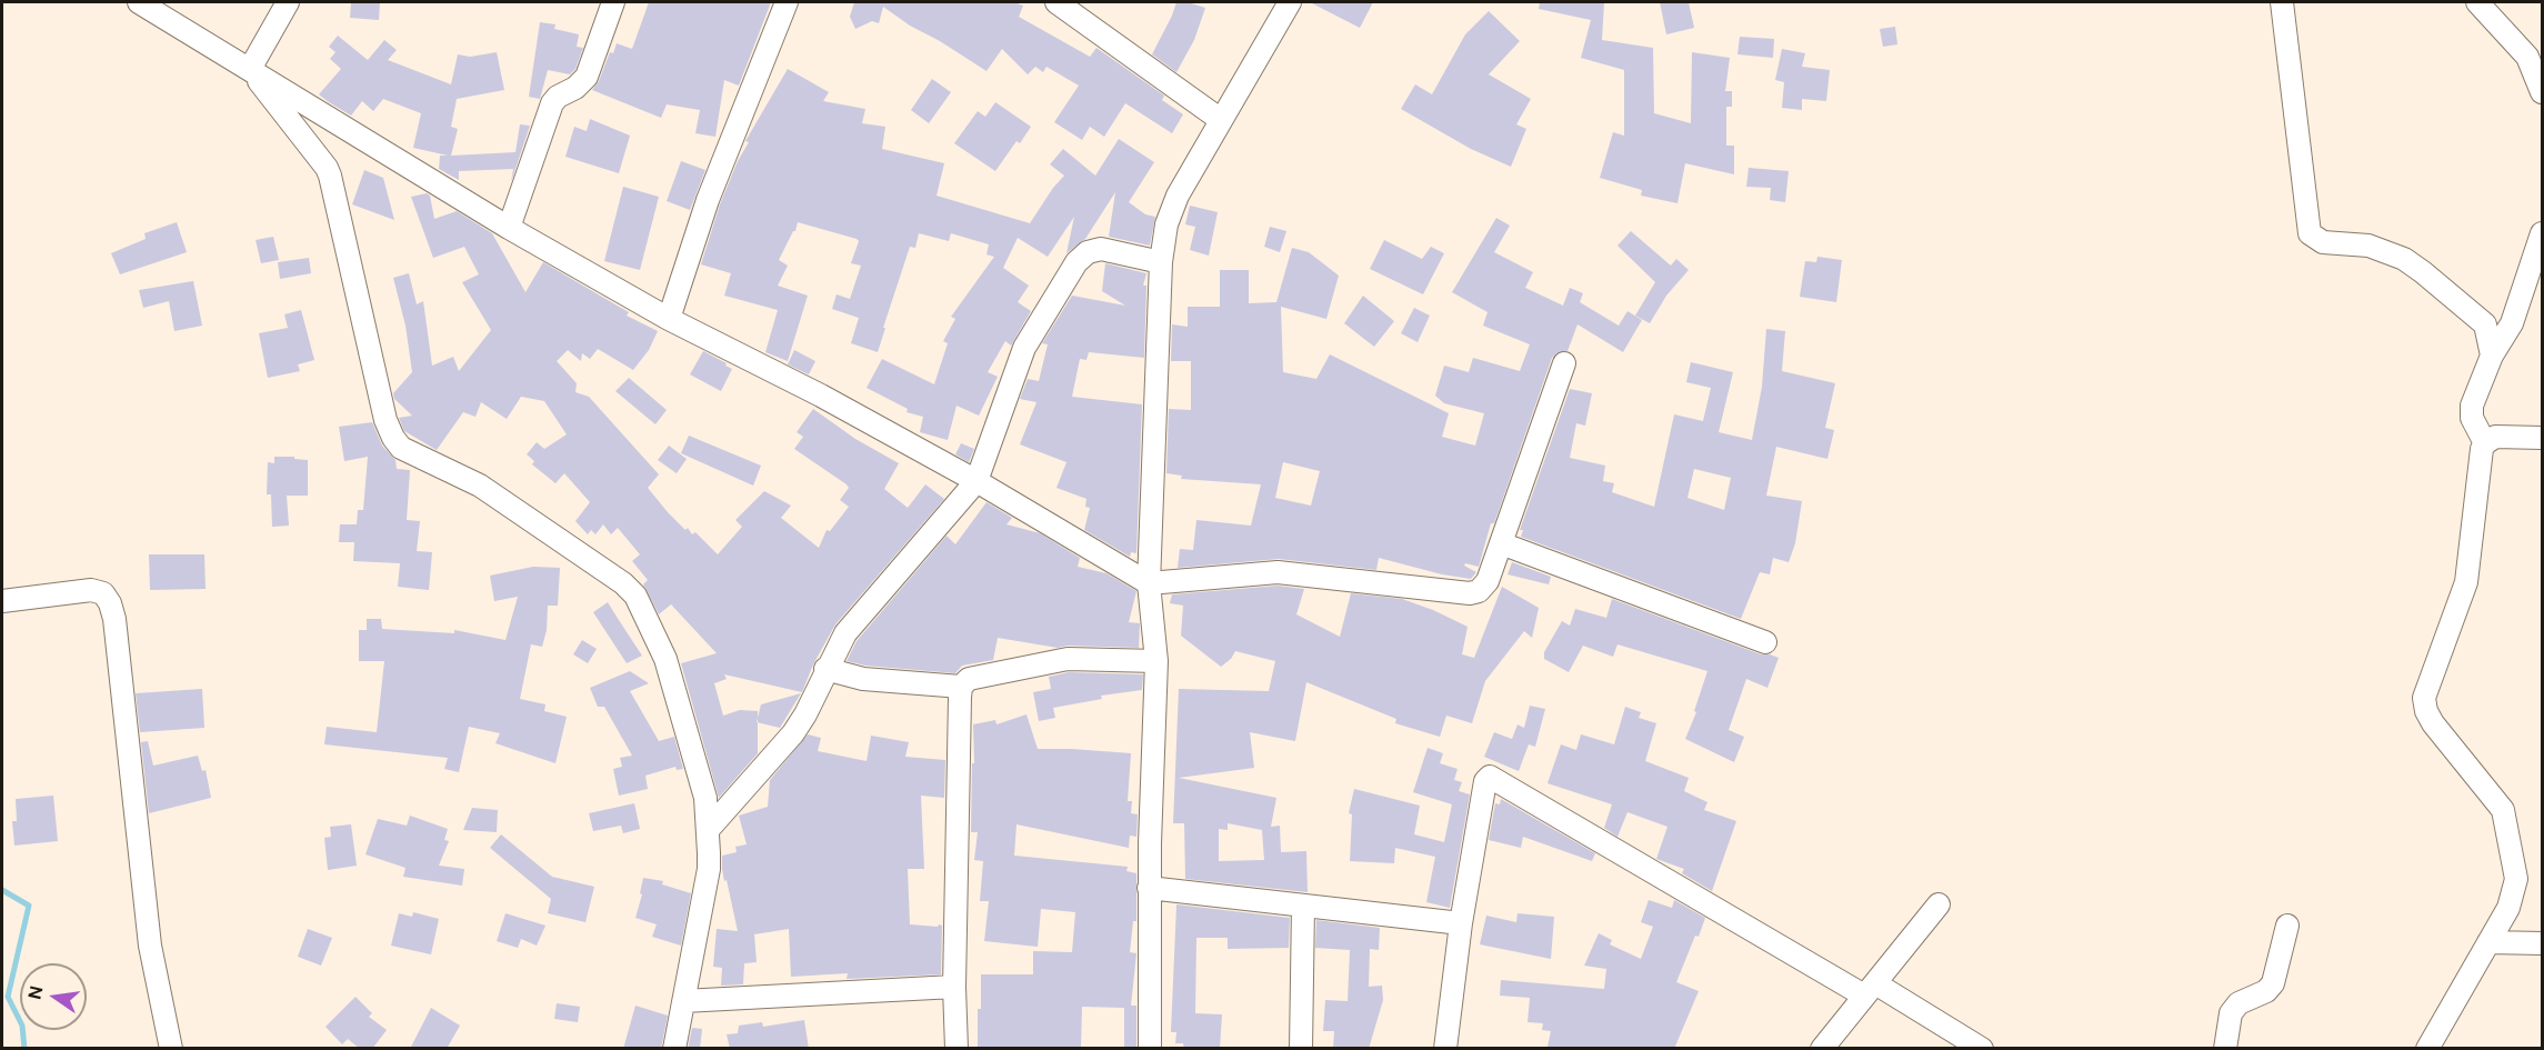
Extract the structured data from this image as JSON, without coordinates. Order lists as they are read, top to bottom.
{
  "north": "left"
}
